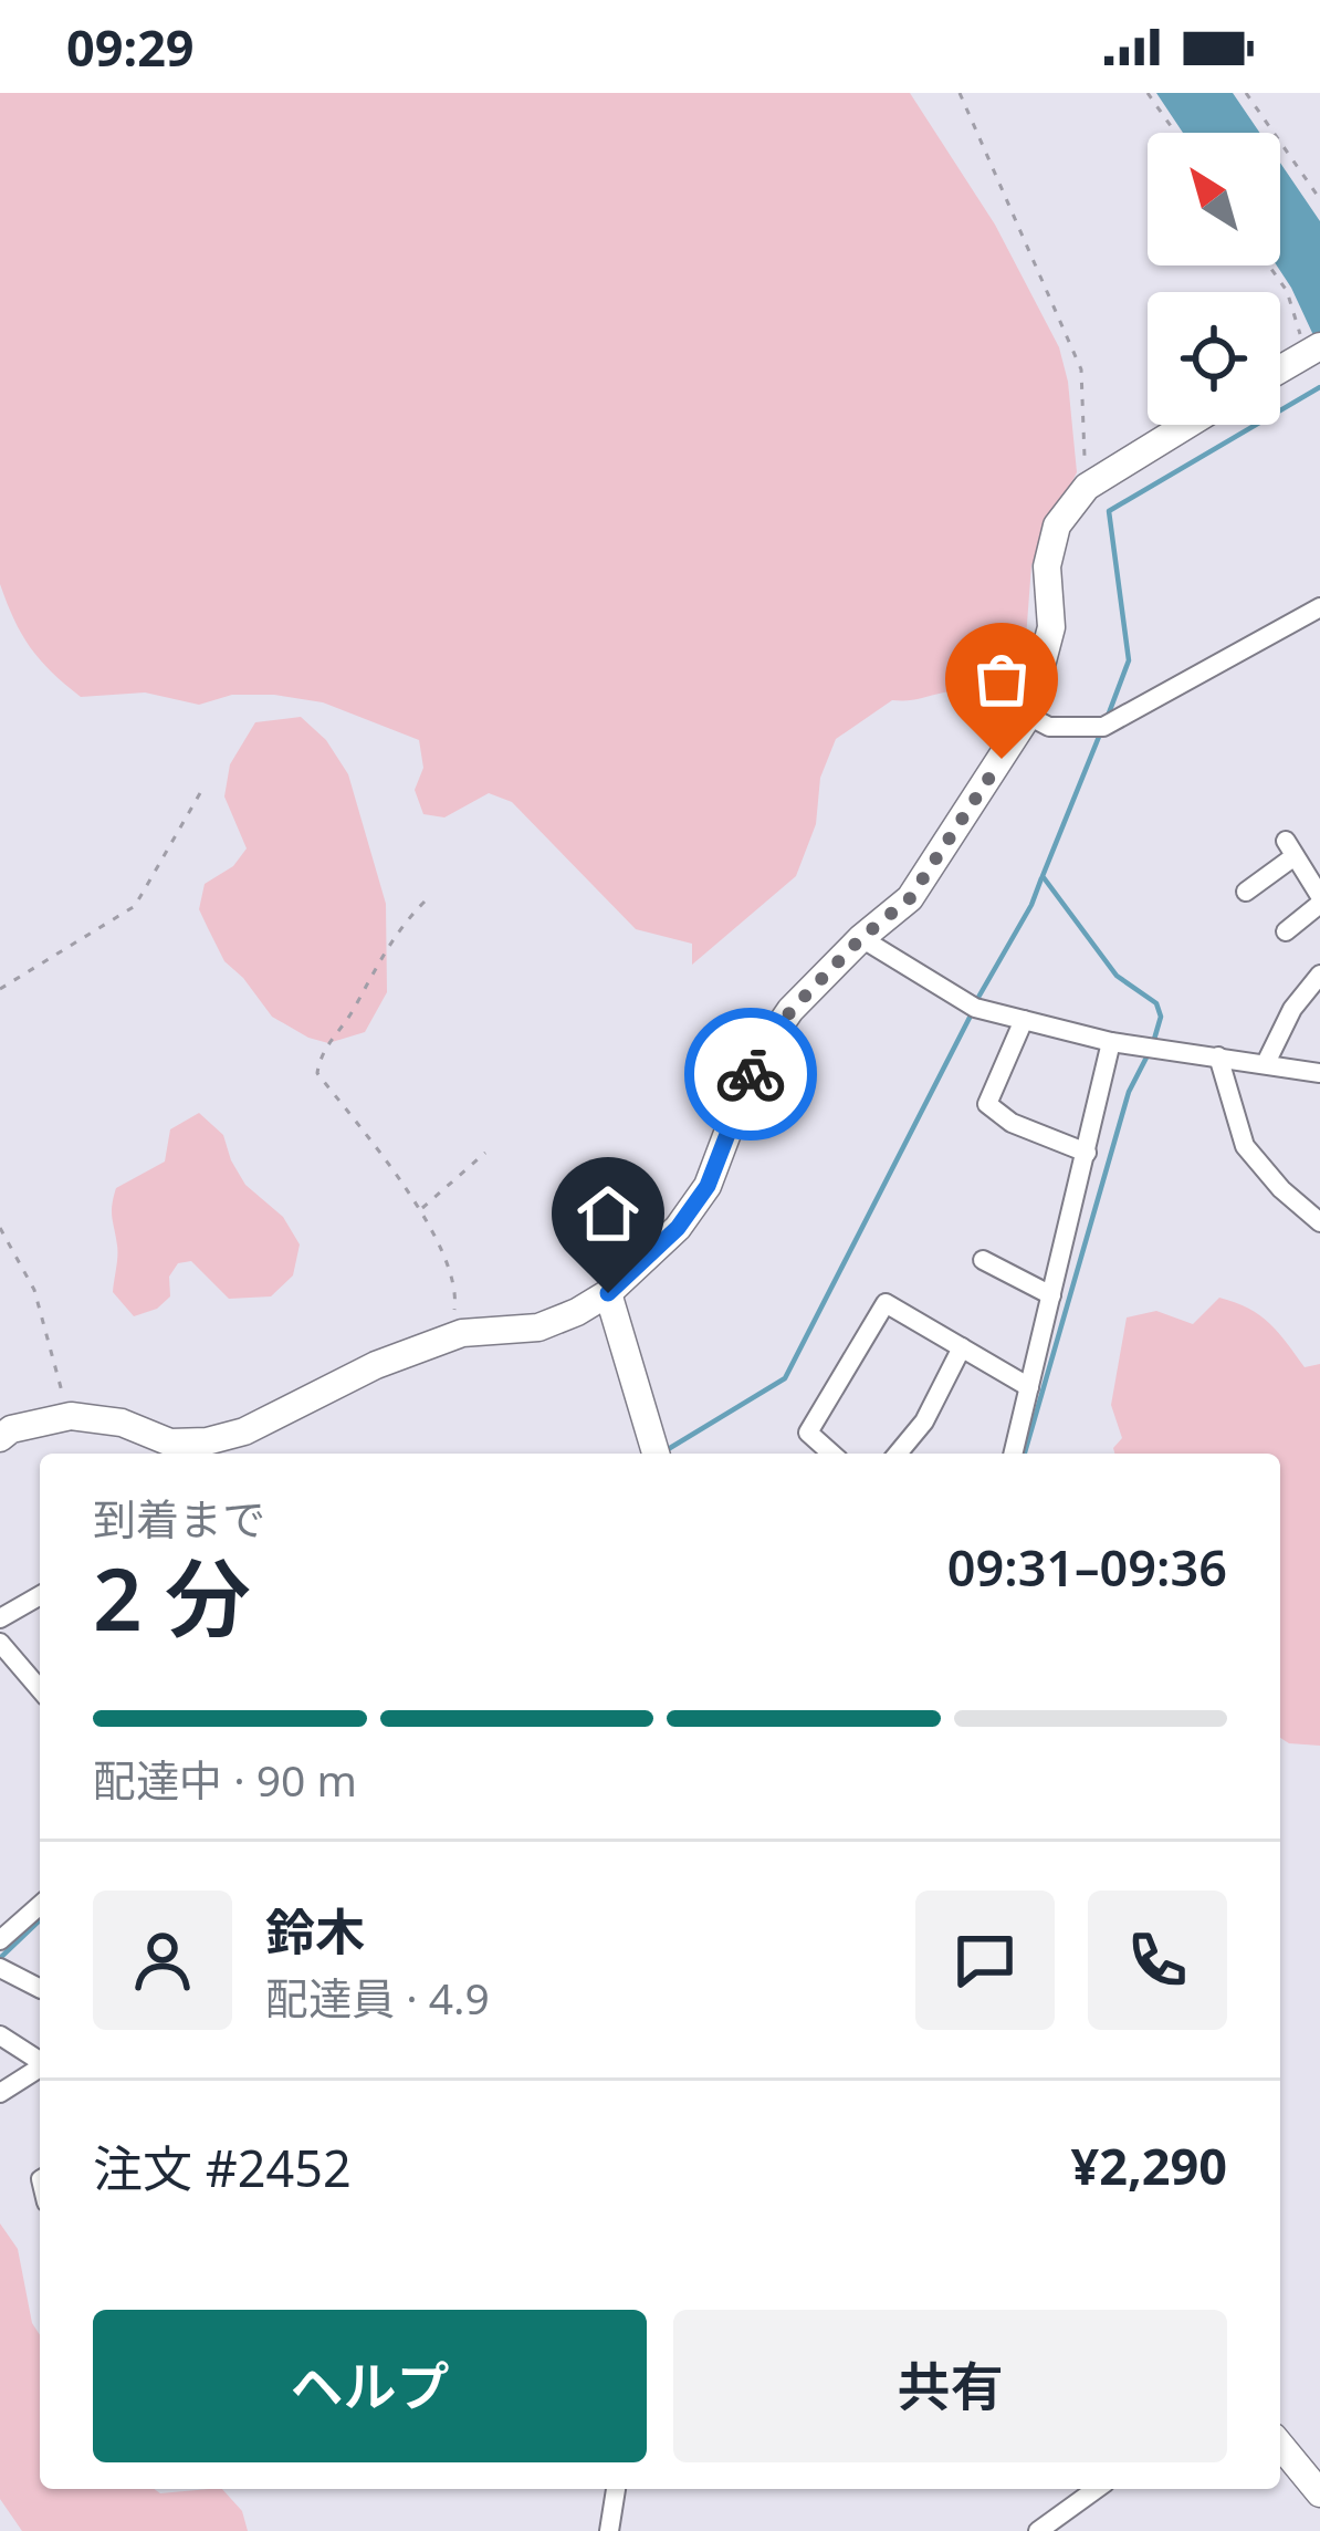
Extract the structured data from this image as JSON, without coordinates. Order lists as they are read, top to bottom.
{
  "north": "top left",
  "page": {
    "status": "09:29",
    "heading": ["2 分", "到着まで", "09:31–09:36"],
    "panel": [
      "鈴木",
      "配達員 · 4.9",
      "注文 #2452",
      "¥2,290"
    ],
    "bar": "配達中 · 90 m",
    "buttons": ["ヘルプ", "共有"]
  }
}
